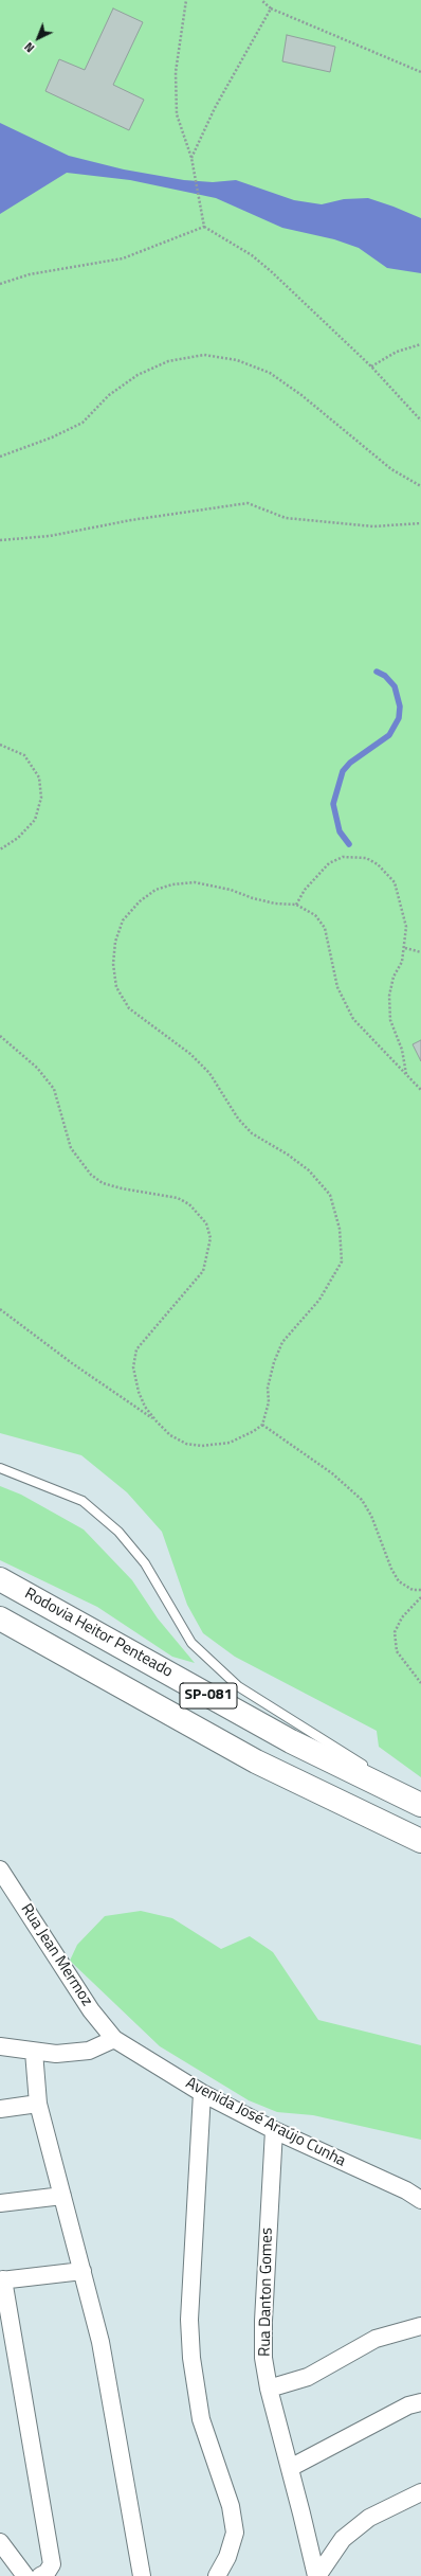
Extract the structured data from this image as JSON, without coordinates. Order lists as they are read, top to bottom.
{
  "streets": {
    "main road": ["Rodovia Heitor Penteado", "SP-081"],
    "street": ["Rua Jean Mermoz", "Avenida José Araújo Cunha", "Rua Danton Gomes"]
  },
  "crossings": [
    ["Rua Jean Mermoz", "Avenida José Araújo Cunha"],
    ["Avenida José Araújo Cunha", "Rua Danton Gomes"]
  ],
  "north": "bottom left"
}
